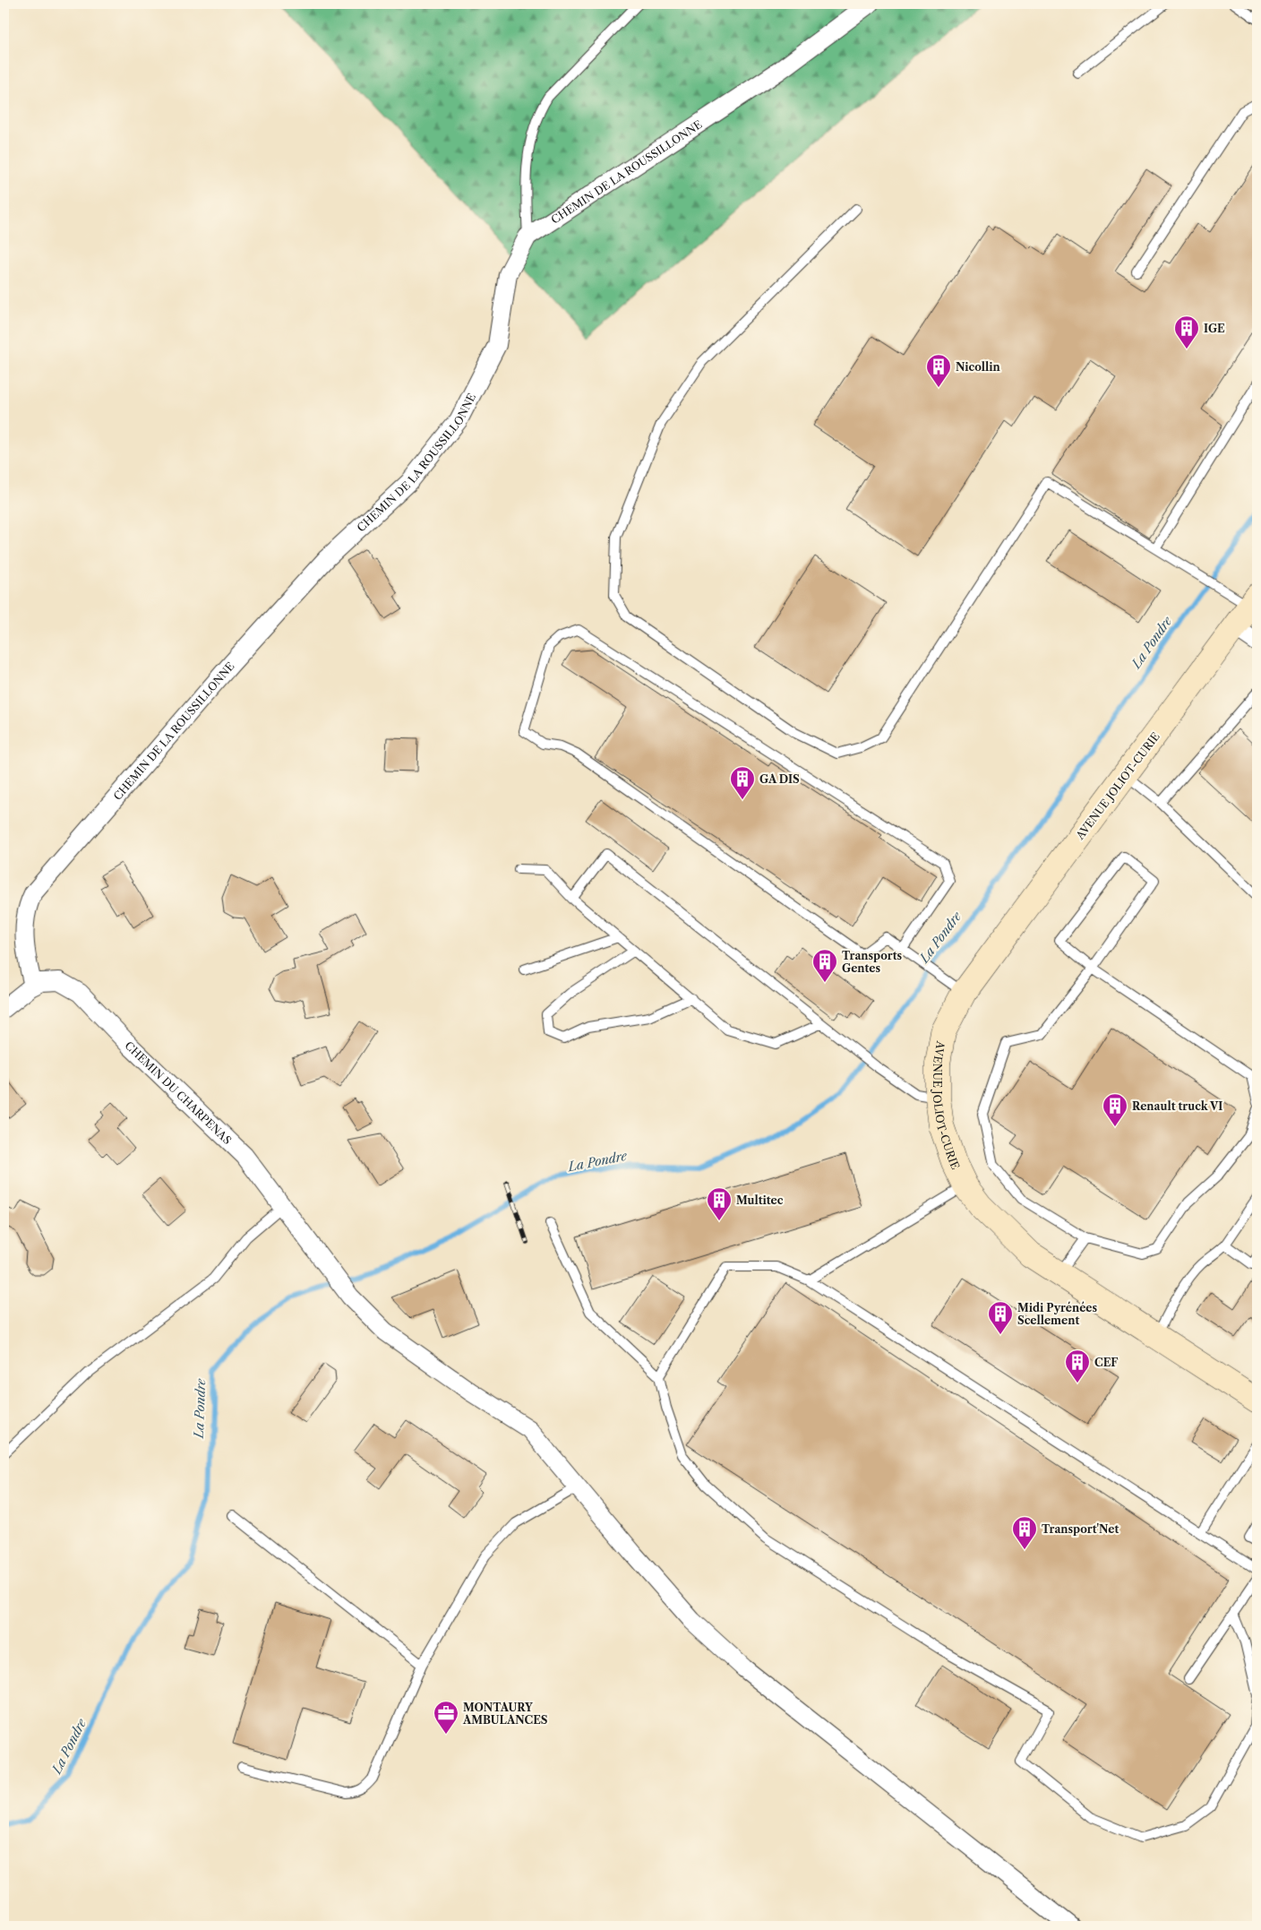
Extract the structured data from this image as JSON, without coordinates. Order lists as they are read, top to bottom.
{
  "streets": {
    "street": ["CHEMIN DE LA ROUSSILLONNE", "AVENUE JOLIOT-CURIE", "CHEMIN DU CHARPENAS"]
  },
  "crossings": [
    ["CHEMIN DE LA ROUSSILLONNE", "CHEMIN DU CHARPENAS"]
  ],
  "water": ["La Pondre"],
  "places": {
    "building": [
      "IGE",
      "Nicollin",
      "GA DIS",
      "Transports Gentes",
      "Renault truck VI",
      "Multitec",
      "Midi Pyrénées Scellement",
      "CEF",
      "Transport'Net"
    ],
    "office": ["MONTAURY AMBULANCES"]
  }
}
